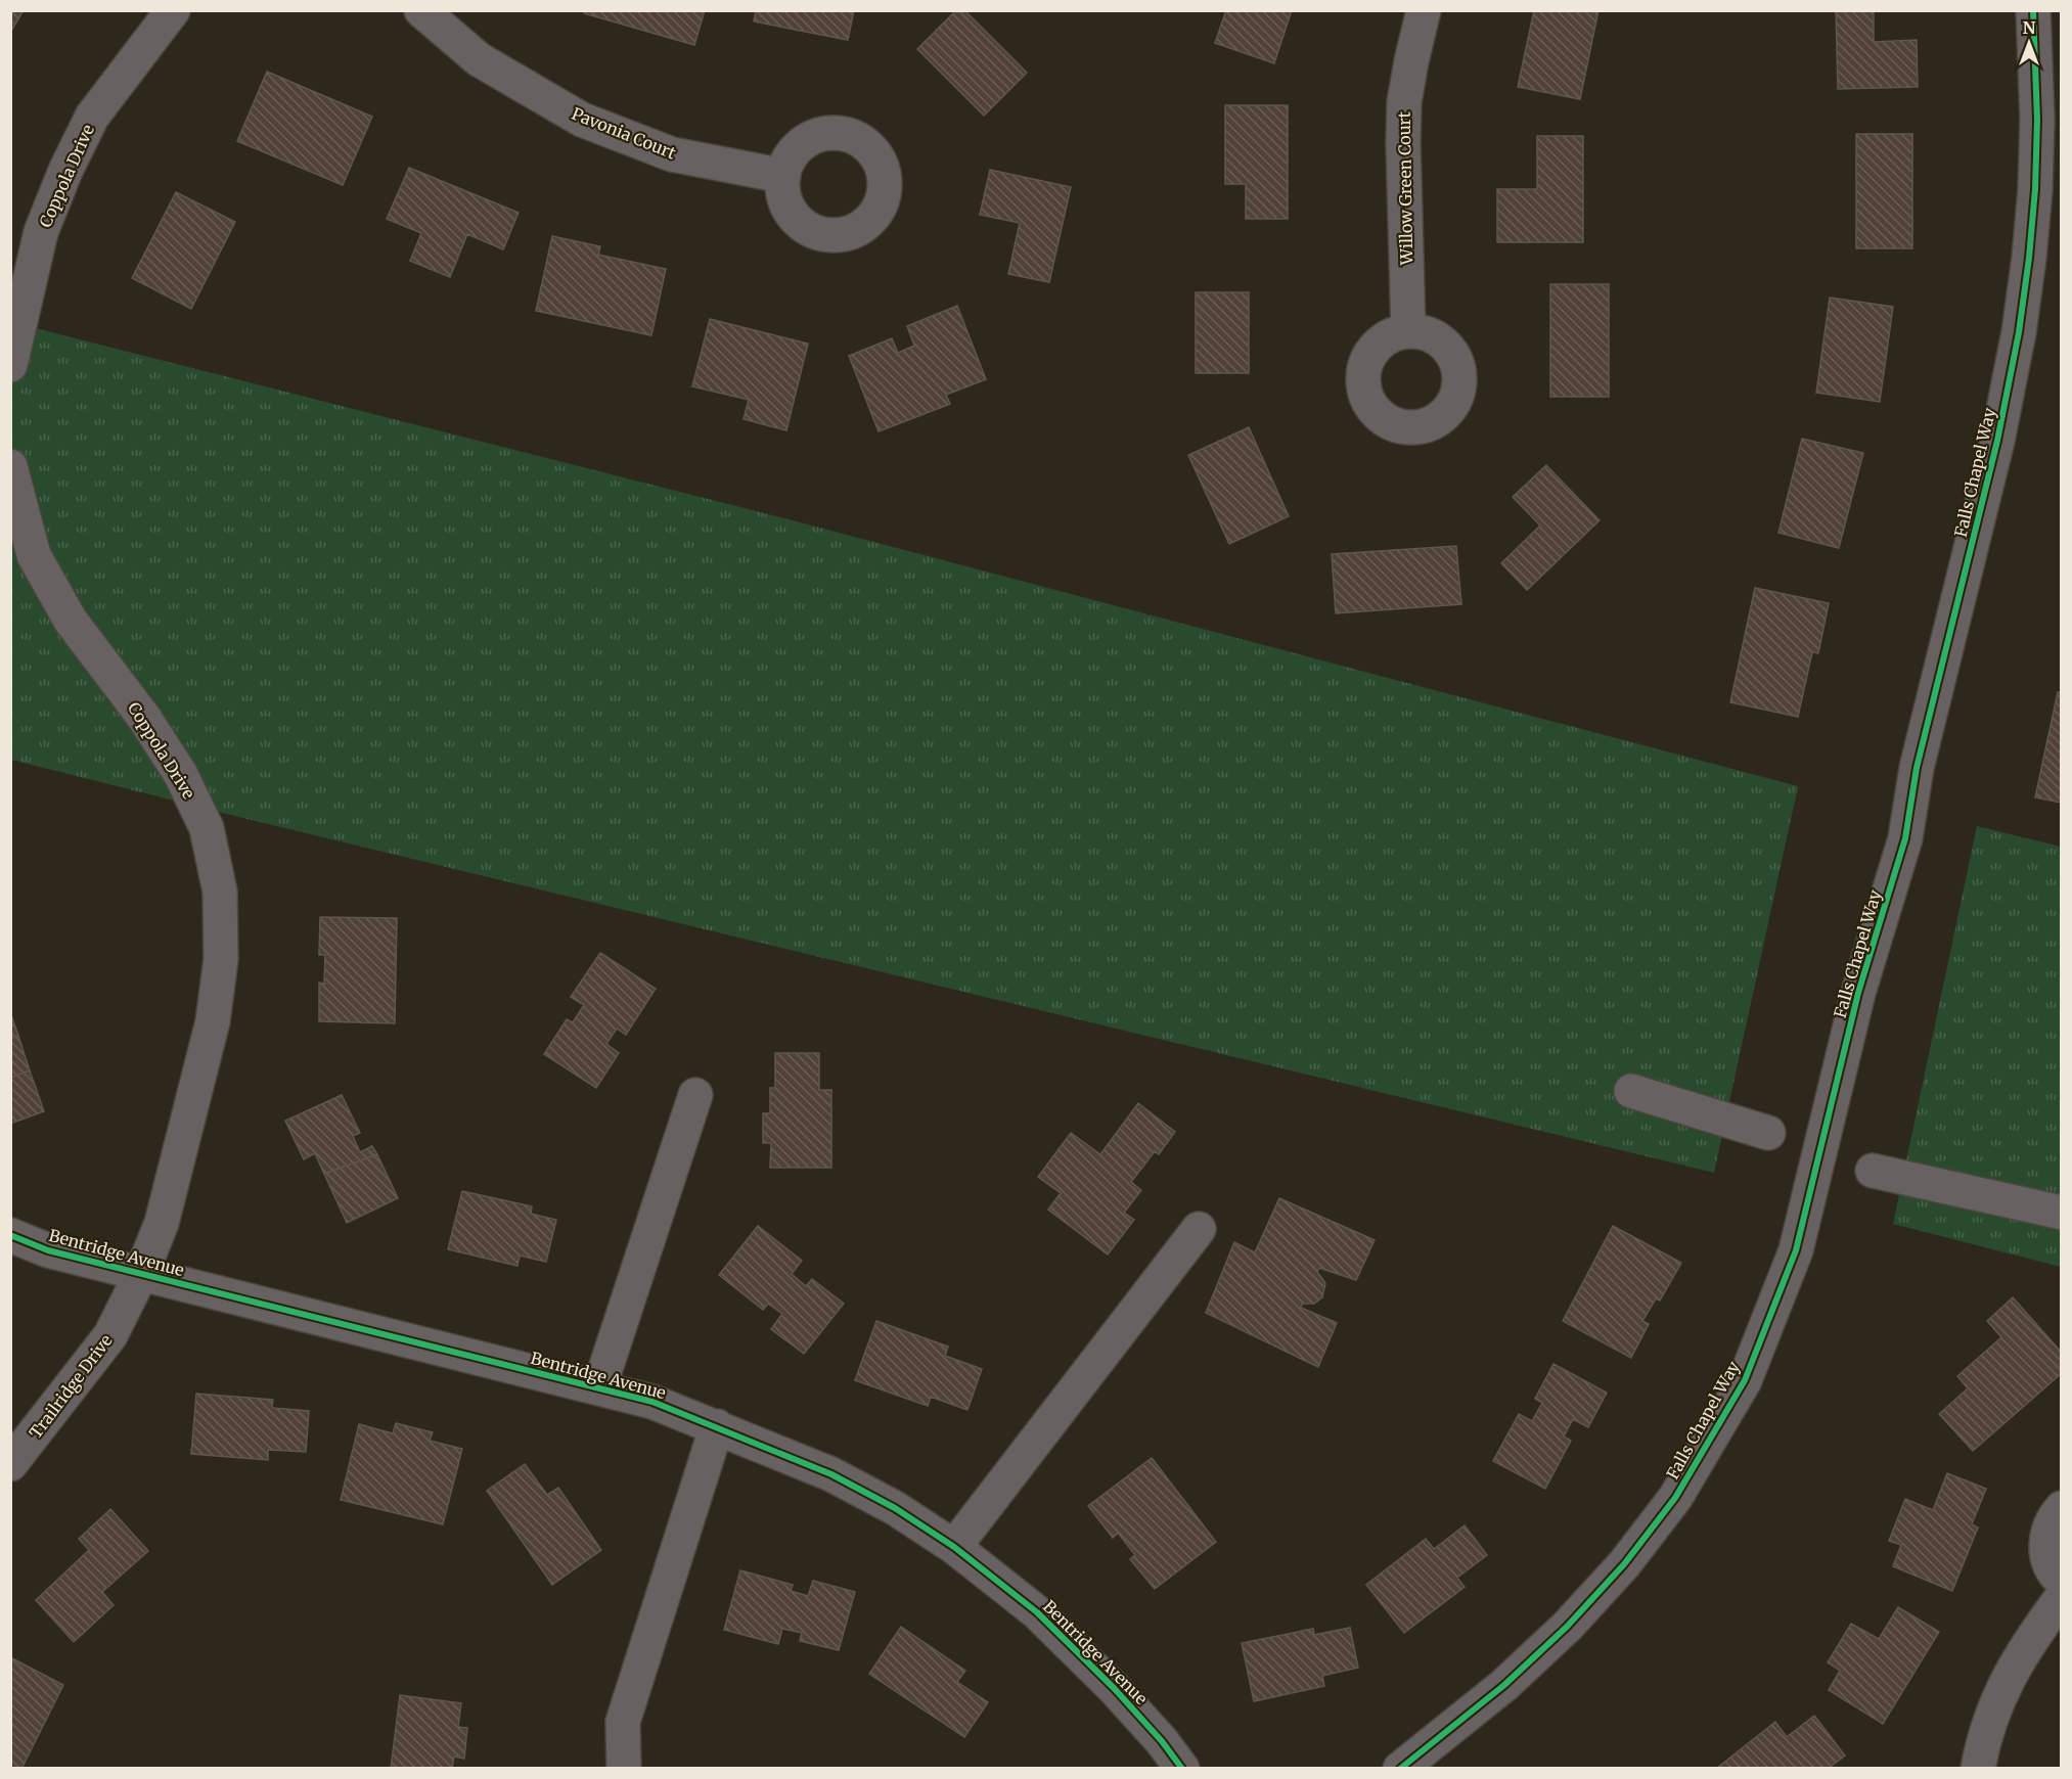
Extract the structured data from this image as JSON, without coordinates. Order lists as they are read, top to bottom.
{
  "streets": {
    "street": [
      "Pavonia Court",
      "Coppola Drive",
      "Willow Green Court",
      "Falls Chapel Way",
      "Bentridge Avenue",
      "Trailridge Drive"
    ]
  },
  "crossings": [
    ["Coppola Drive", "Bentridge Avenue"],
    ["Coppola Drive", "Trailridge Drive"],
    ["Bentridge Avenue", "Trailridge Drive"]
  ],
  "north": "top"
}
